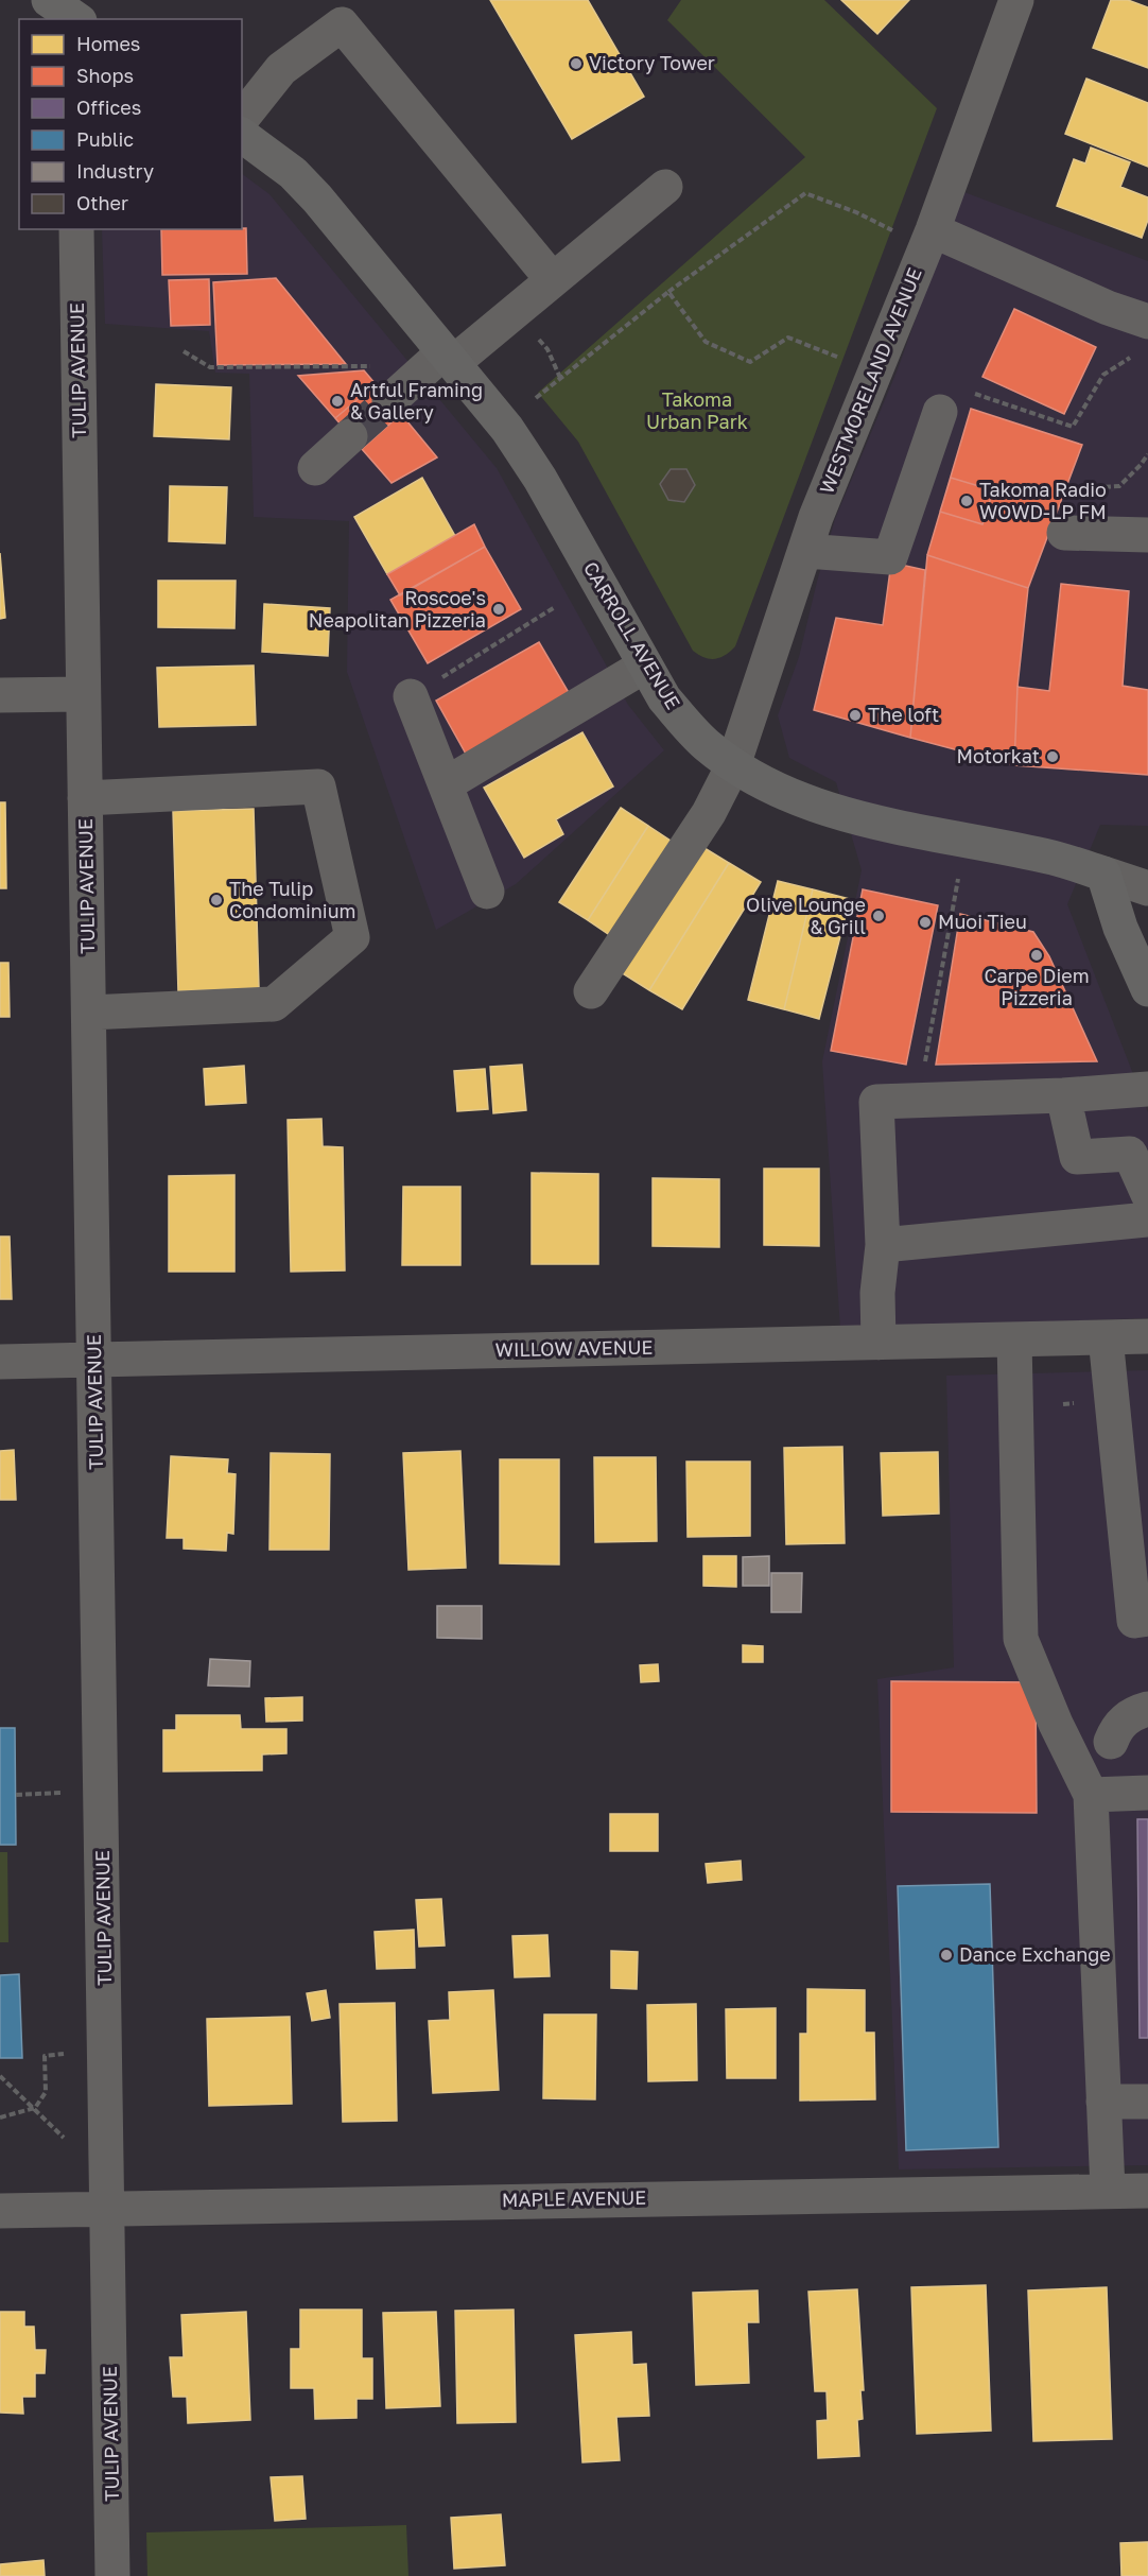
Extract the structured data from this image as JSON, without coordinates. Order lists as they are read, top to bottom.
{
  "streets": {
    "main road": ["CARROLL AVENUE"],
    "street": [
      "TULIP AVENUE",
      "WESTMORELAND AVENUE",
      "WILLOW AVENUE",
      "MAPLE AVENUE"
    ]
  },
  "crossings": [
    ["TULIP AVENUE", "WILLOW AVENUE"],
    ["TULIP AVENUE", "MAPLE AVENUE"],
    ["WESTMORELAND AVENUE", "CARROLL AVENUE"]
  ],
  "parks": ["Takoma Urban Park"],
  "places": [
    "Victory Tower",
    "Artful Framing & Gallery",
    "Takoma Radio WOWD-LP FM",
    "Roscoe's Neapolitan Pizzeria",
    "The loft",
    "Motorkat",
    "The Tulip Condominium",
    "Olive Lounge & Grill",
    "Muoi Tieu",
    "Carpe Diem Pizzeria",
    "Dance Exchange"
  ],
  "legend": [
    "Homes",
    "Shops",
    "Offices",
    "Public",
    "Industry",
    "Other"
  ]
}
